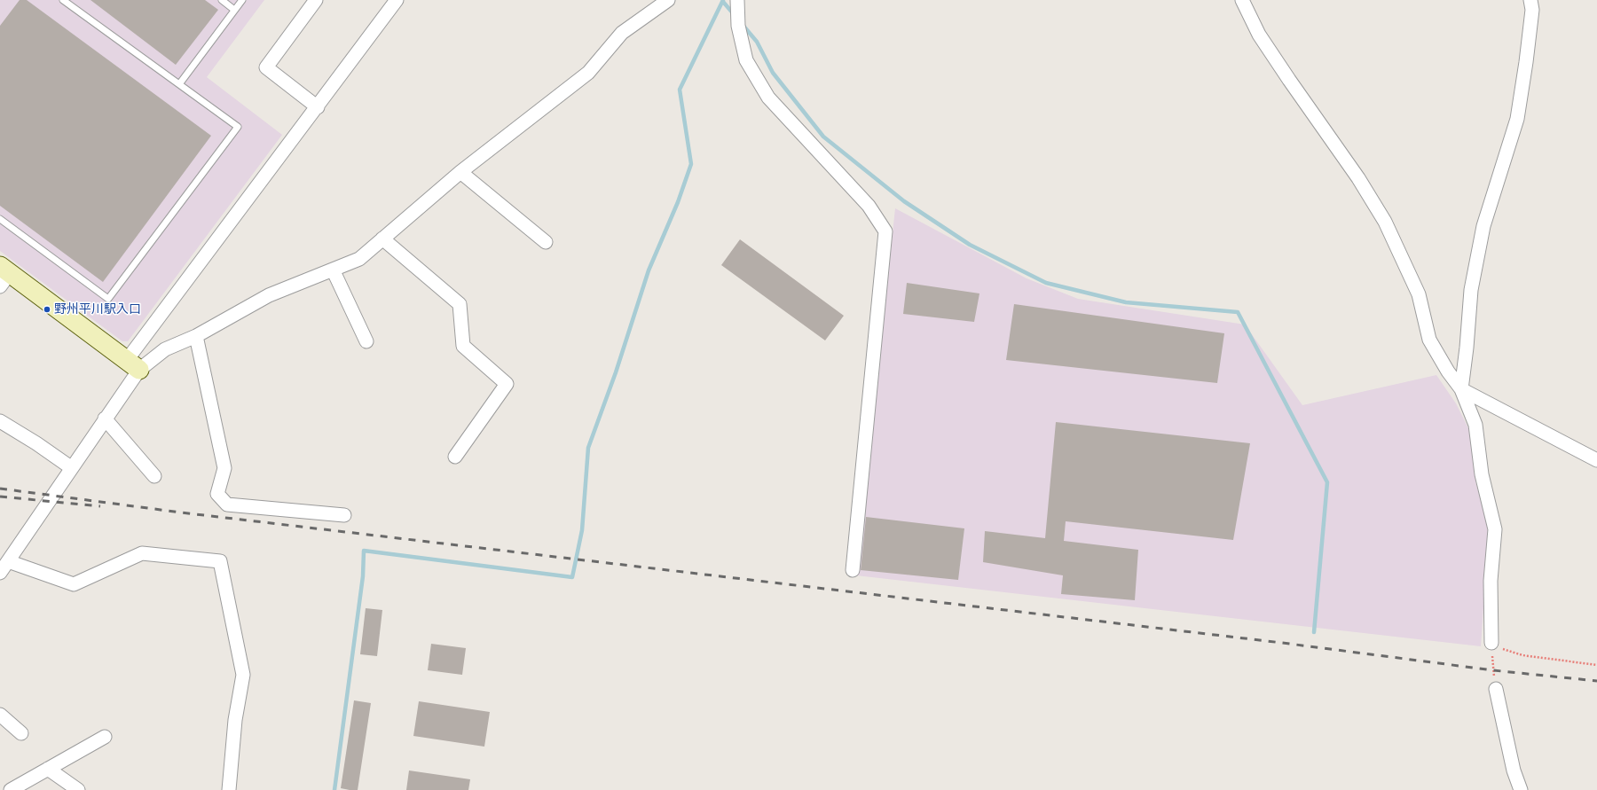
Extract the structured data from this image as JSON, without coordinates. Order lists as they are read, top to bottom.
{
  "places": ["野州平川駅入口"]
}
